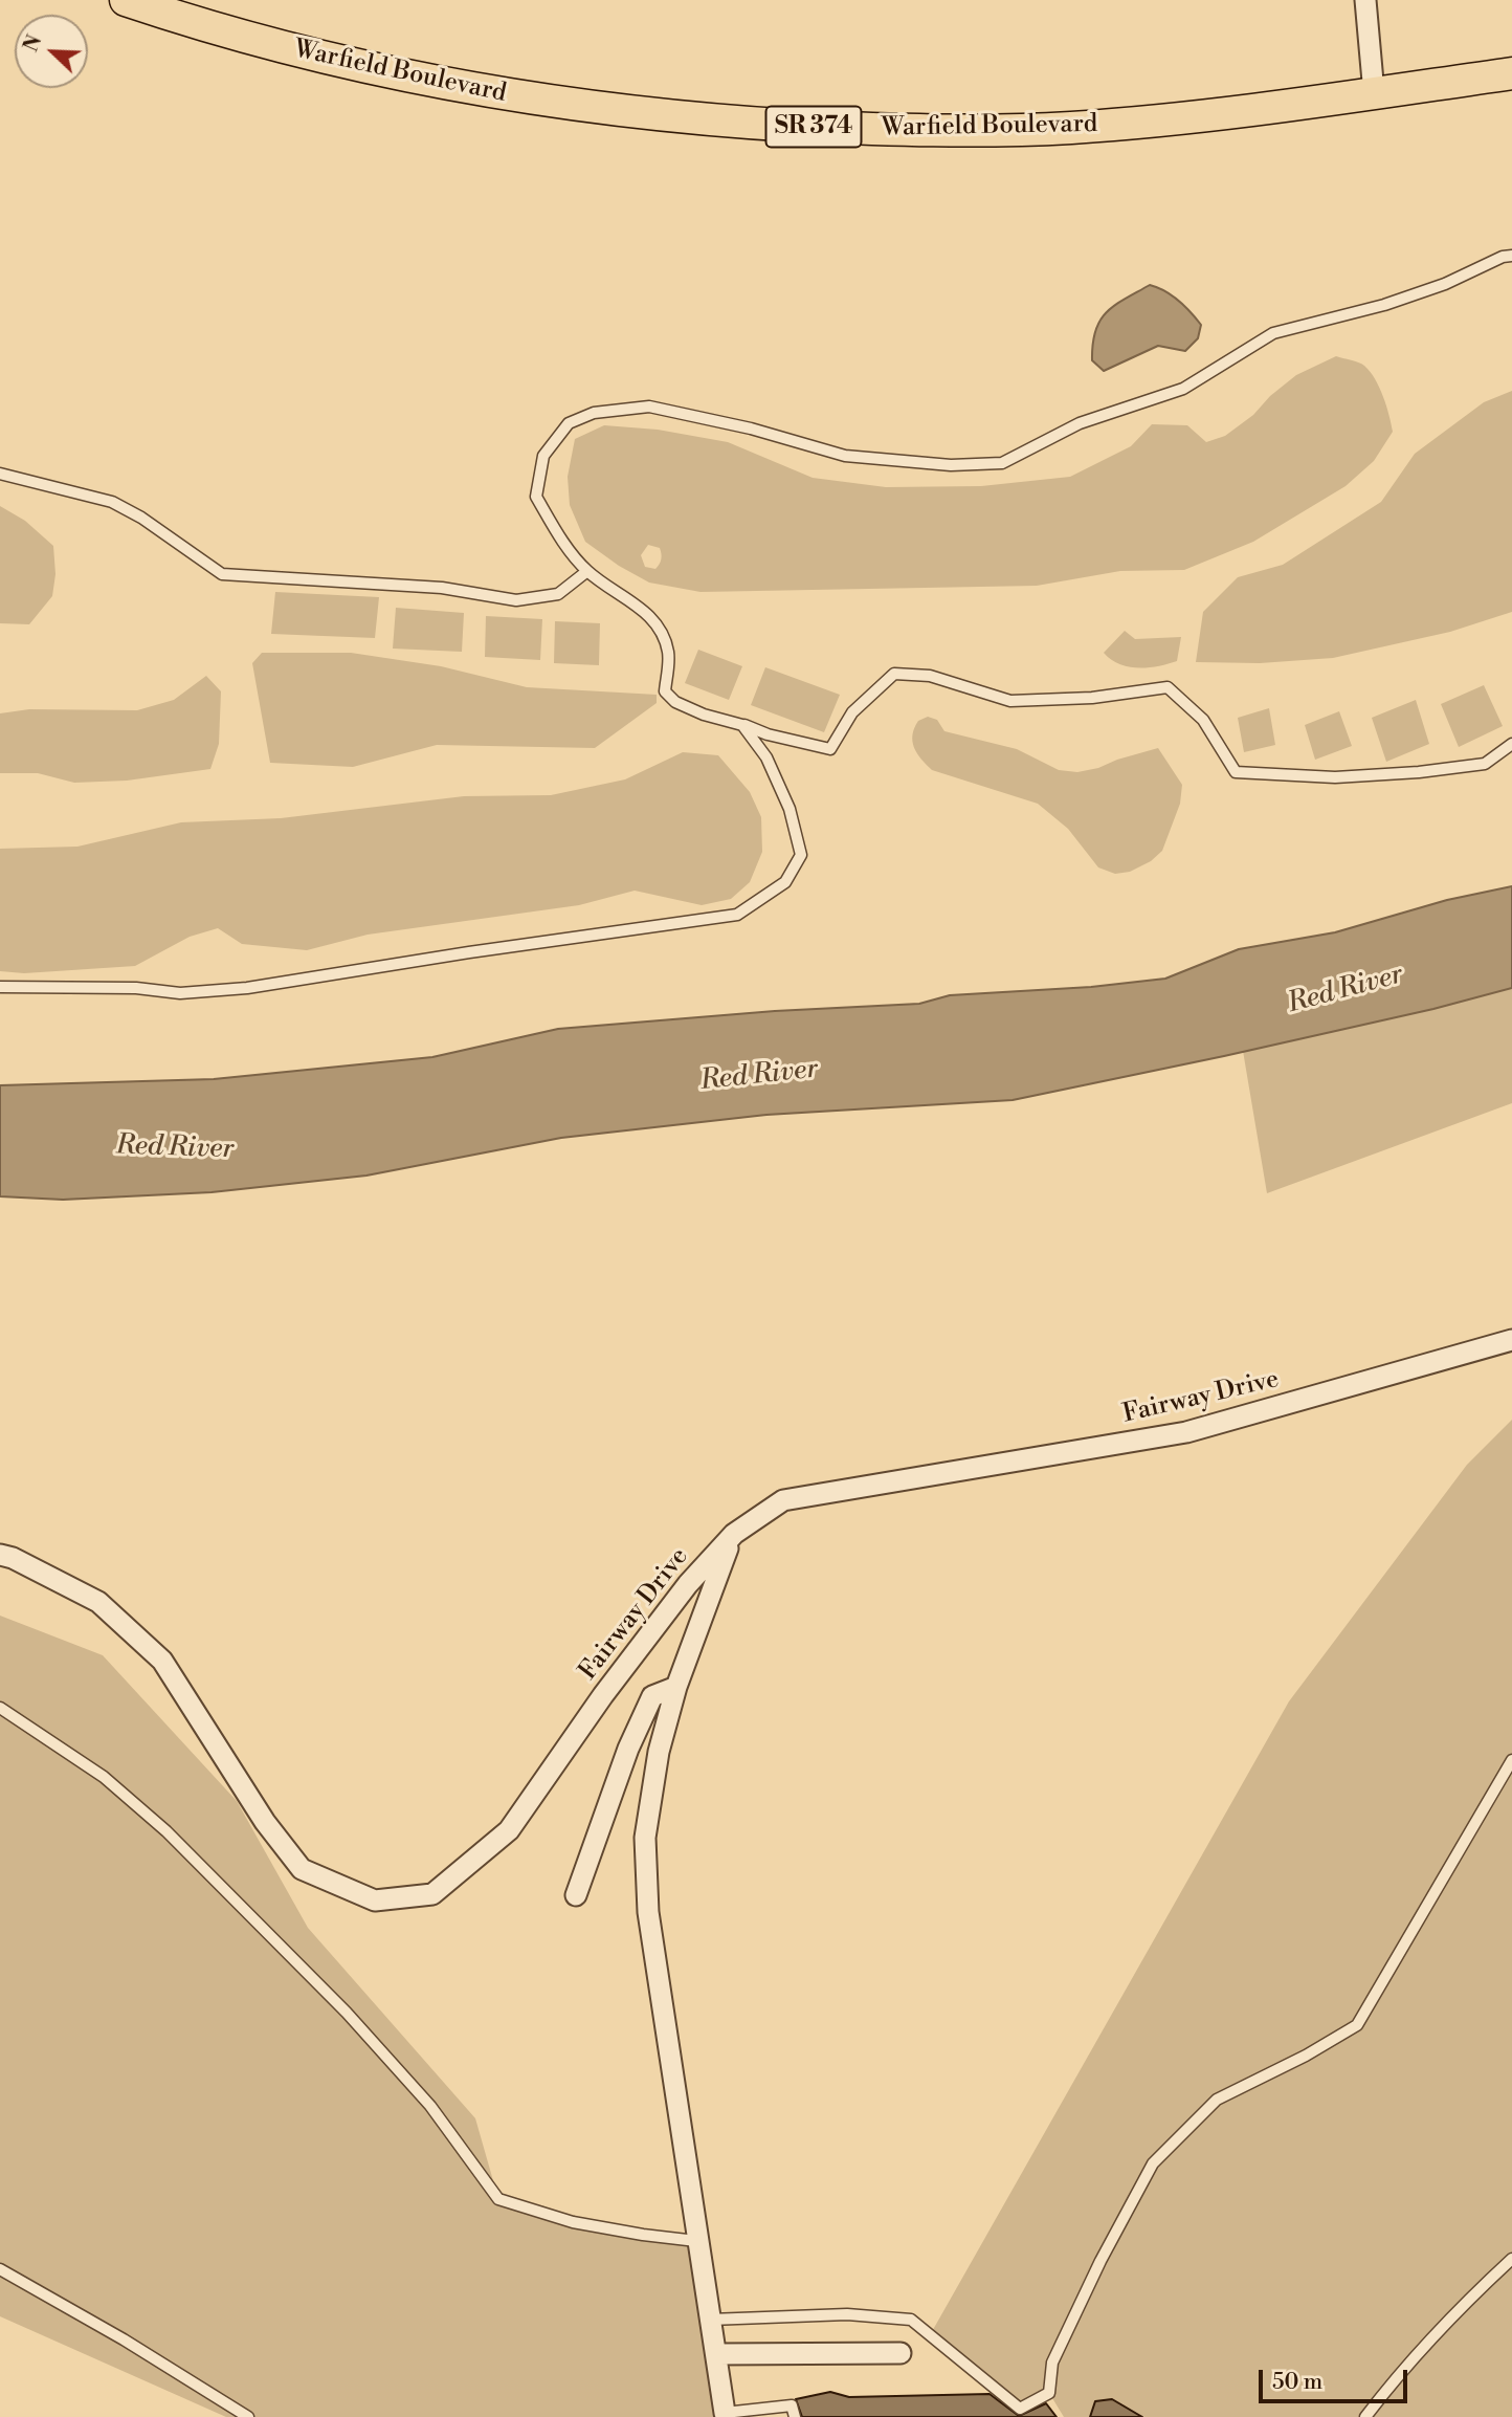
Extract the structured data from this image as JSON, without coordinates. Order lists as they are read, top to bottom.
{
  "streets": {
    "main road": ["Warfield Boulevard", "SR 374"],
    "street": ["Fairway Drive"]
  },
  "water": ["Red River"],
  "scale_bar": "50 m",
  "north": "top left"
}
